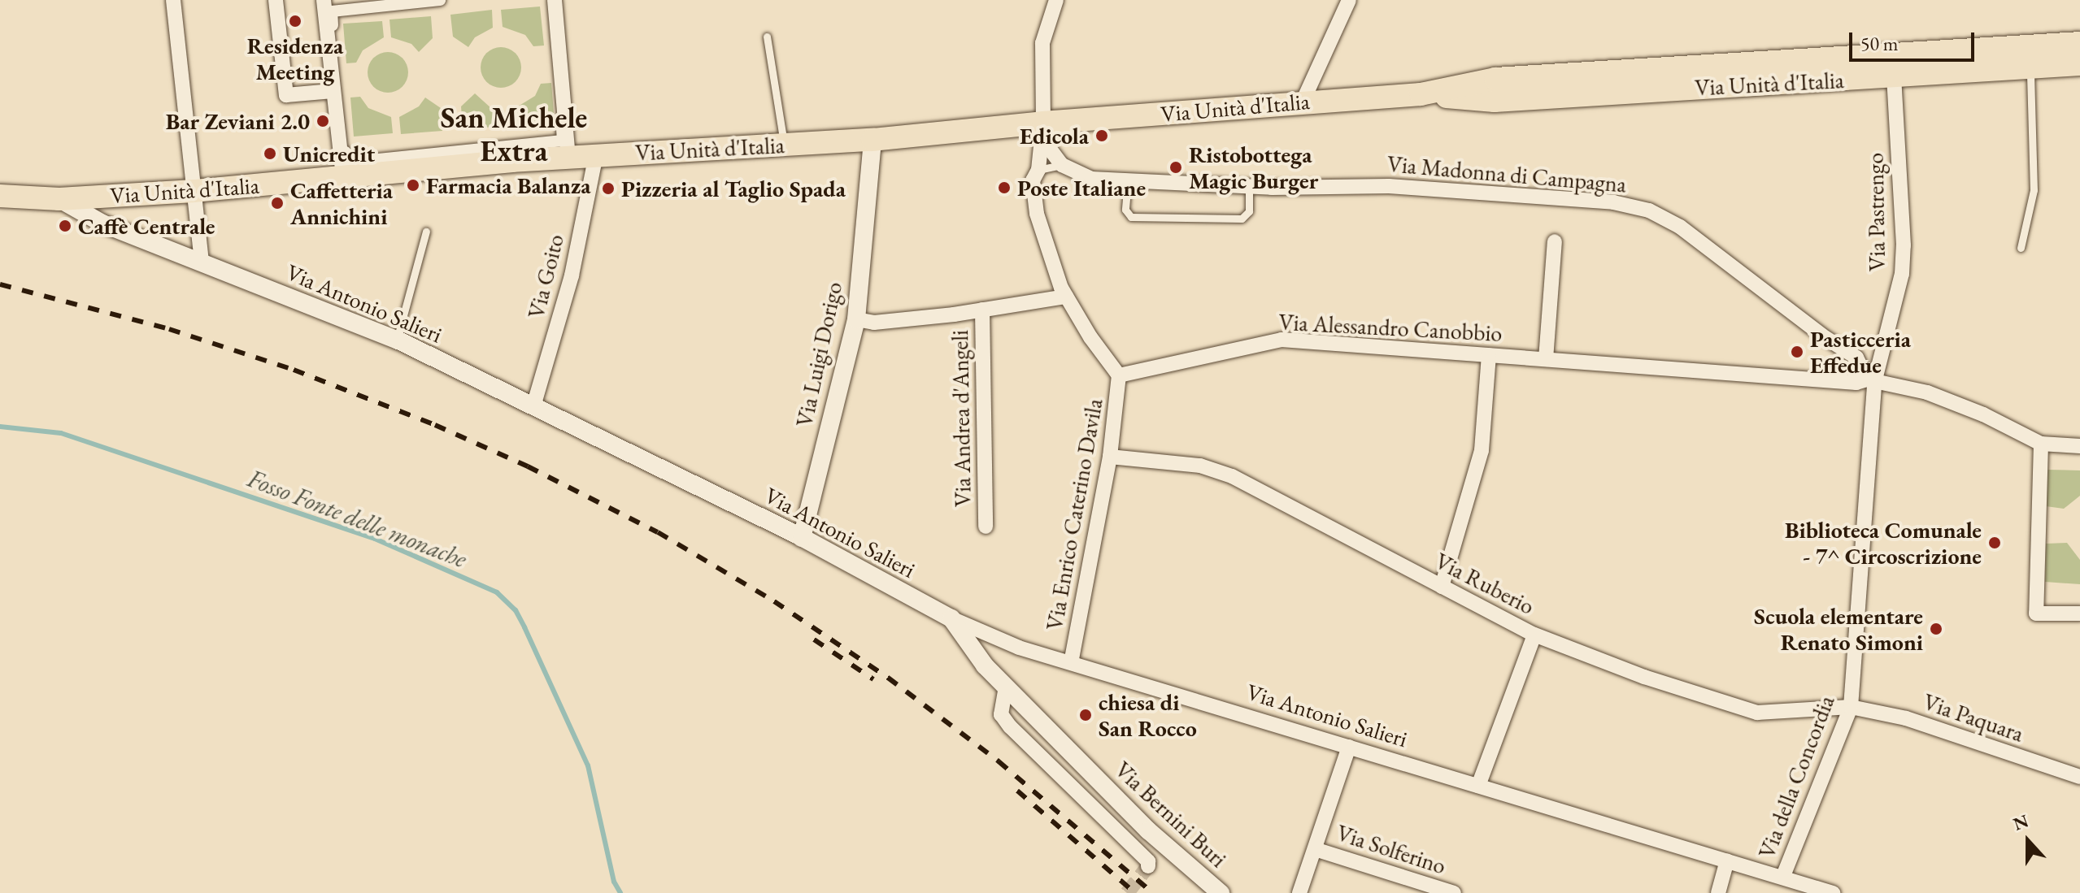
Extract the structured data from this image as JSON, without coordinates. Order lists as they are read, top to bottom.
{
  "streets": {
    "main road": ["Via Unità d'Italia"],
    "street": [
      "Via Madonna di Campagna",
      "Via Pastrengo",
      "Via Goito",
      "Via Antonio Salieri",
      "Via Alessandro Canobbio",
      "Via Luigi Dorigo",
      "Via Andrea d'Angeli",
      "Via Enrico Caterino Davila",
      "Via Ruberio",
      "Via Paquara",
      "Via della Concordia",
      "Via Bernini Buri",
      "Via Solferino"
    ]
  },
  "crossings": [
    ["Via Unità d'Italia", "Via Pastrengo"],
    ["Via Unità d'Italia", "Via Goito"],
    ["Via Unità d'Italia", "Via Antonio Salieri"],
    ["Via Unità d'Italia", "Via Luigi Dorigo"],
    ["Via Unità d'Italia", "Via Enrico Caterino Davila"],
    ["Via Madonna di Campagna", "Via Pastrengo"],
    ["Via Madonna di Campagna", "Via Alessandro Canobbio"],
    ["Via Madonna di Campagna", "Via della Concordia"],
    ["Via Pastrengo", "Via Alessandro Canobbio"],
    ["Via Pastrengo", "Via della Concordia"],
    ["Via Goito", "Via Antonio Salieri"],
    ["Via Antonio Salieri", "Via Luigi Dorigo"],
    ["Via Antonio Salieri", "Via Enrico Caterino Davila"],
    ["Via Antonio Salieri", "Via della Concordia"],
    ["Via Antonio Salieri", "Via Bernini Buri"],
    ["Via Antonio Salieri", "Via Solferino"],
    ["Via Alessandro Canobbio", "Via Enrico Caterino Davila"],
    ["Via Alessandro Canobbio", "Via della Concordia"],
    ["Via Luigi Dorigo", "Via Andrea d'Angeli"],
    ["Via Andrea d'Angeli", "Via Enrico Caterino Davila"],
    ["Via Enrico Caterino Davila", "Via Ruberio"],
    ["Via Ruberio", "Via Paquara"],
    ["Via Ruberio", "Via della Concordia"],
    ["Via Paquara", "Via della Concordia"]
  ],
  "districts": ["San Michele Extra"],
  "water": ["Fosso Fonte delle monache"],
  "places": [
    "Residenza Meeting",
    "Bar Zeviani 2.0",
    "Edicola",
    "Unicredit",
    "Ristobottega Magic Burger",
    "Farmacia Balanza",
    "Poste Italiane",
    "Pizzeria al Taglio Spada",
    "Caffetteria Annichini",
    "Caffè Centrale",
    "Pasticceria Effedue",
    "Biblioteca Comunale - 7^ Circoscrizione",
    "Scuola elementare Renato Simoni",
    "chiesa di San Rocco"
  ],
  "scale_bar": "50 m",
  "north": "top"
}
